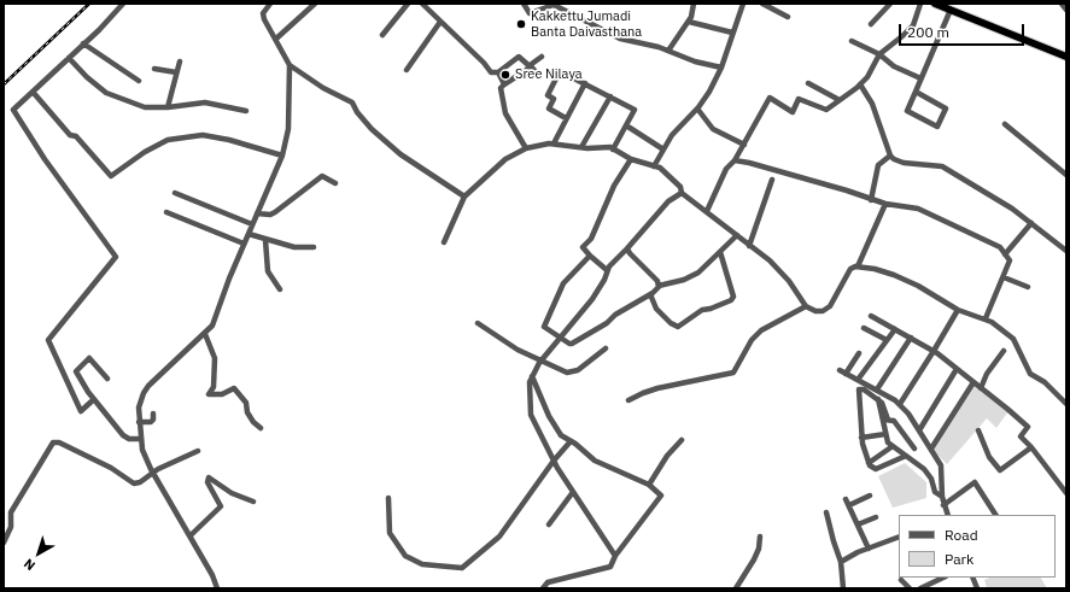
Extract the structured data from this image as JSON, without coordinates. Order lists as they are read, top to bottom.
{
  "places": ["Kakkettu Jumadi Banta Daivasthana", "Sree Nilaya"],
  "legend": ["Road", "Park"],
  "scale_bar": "200 m",
  "north": "bottom left"
}
